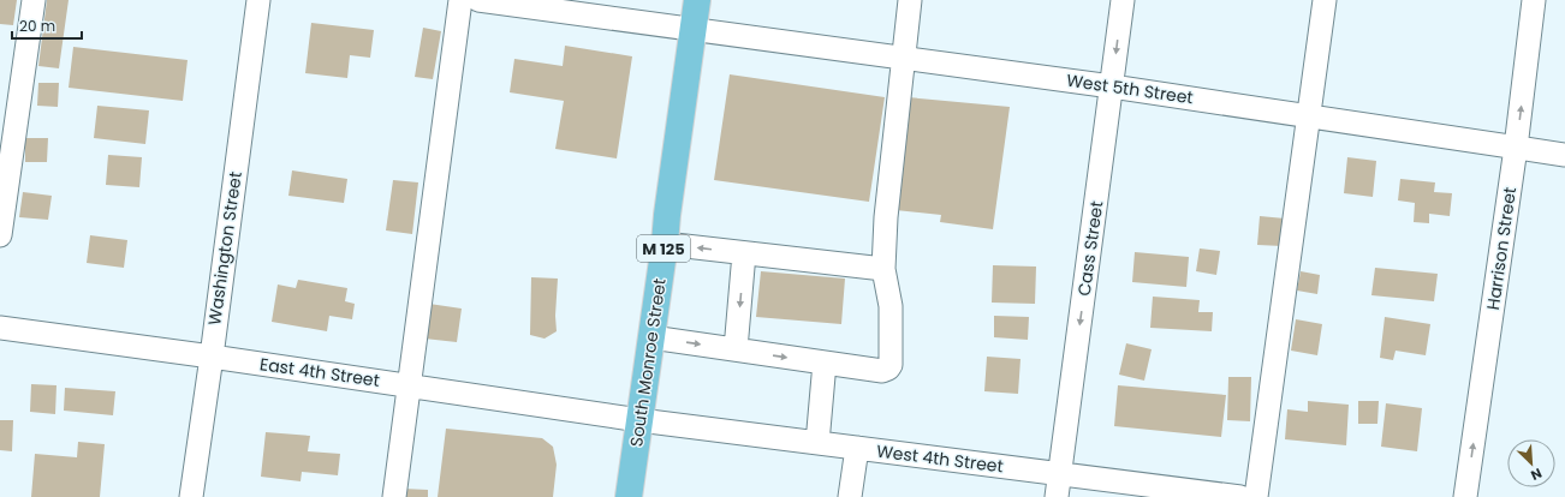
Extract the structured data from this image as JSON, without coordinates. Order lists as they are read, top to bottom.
{
  "streets": {
    "main road": ["M 125", "South Monroe Street"],
    "street": [
      "West 5th Street",
      "Washington Street",
      "Cass Street",
      "Harrison Street",
      "East 4th Street",
      "West 4th Street"
    ]
  },
  "crossings": [
    ["West 5th Street", "Cass Street"],
    ["West 5th Street", "Harrison Street"],
    ["West 5th Street", "South Monroe Street"],
    ["Washington Street", "East 4th Street"],
    ["Cass Street", "West 4th Street"],
    ["South Monroe Street", "East 4th Street"],
    ["South Monroe Street", "West 4th Street"],
    ["East 4th Street", "West 4th Street"]
  ],
  "one_way": ["Harrison Street"],
  "scale_bar": "20 m",
  "north": "bottom right"
}
